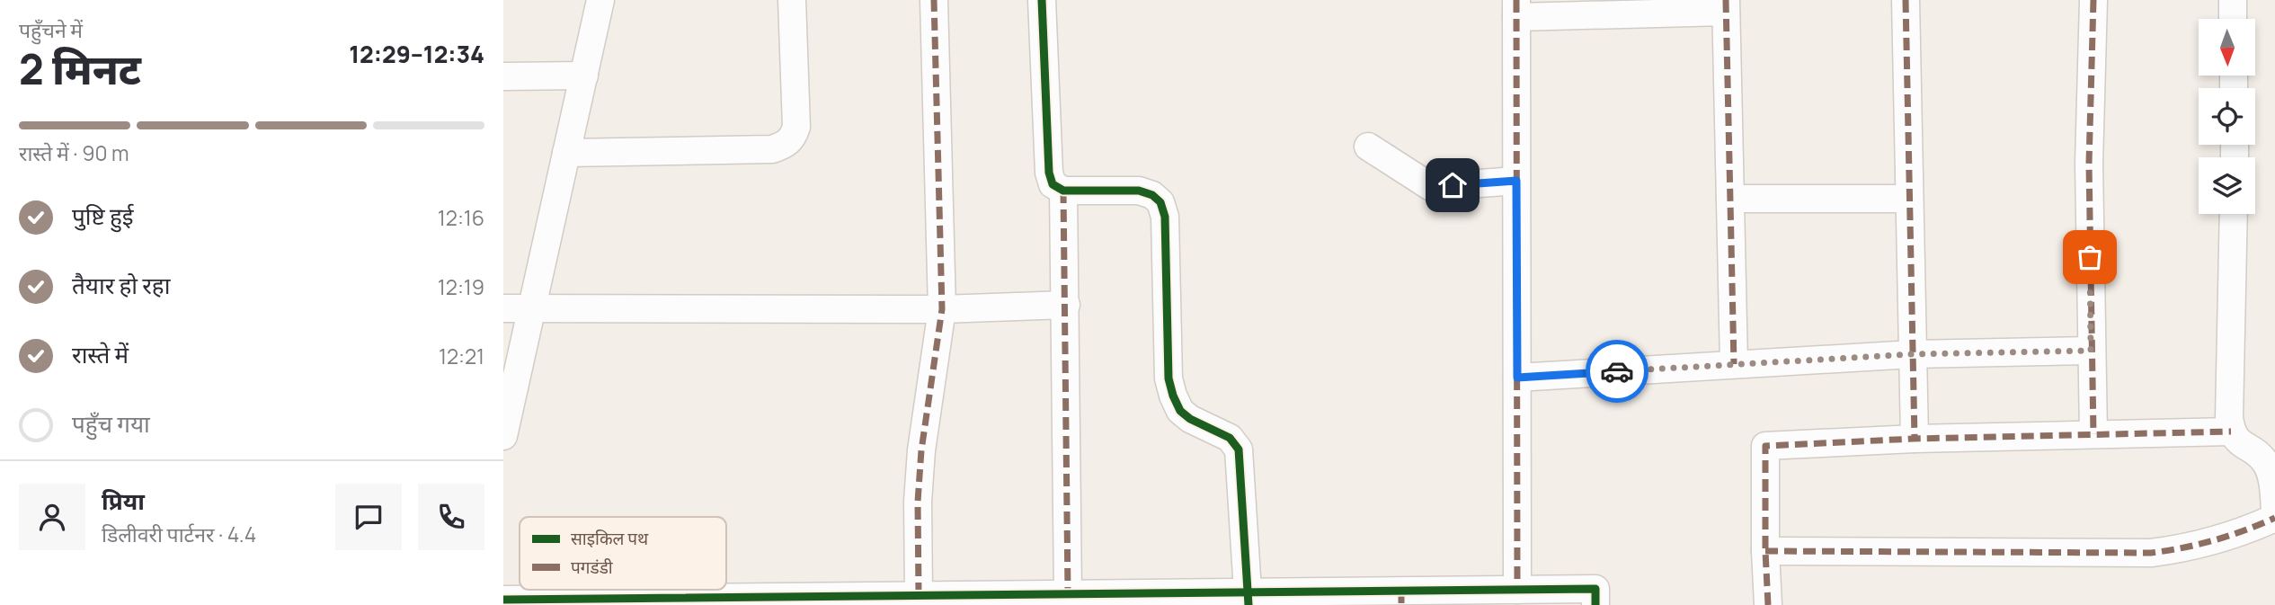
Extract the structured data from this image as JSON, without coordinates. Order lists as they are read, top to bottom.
{
  "legend": ["साइकिल पथ", "पगडंडी"],
  "north": "bottom",
  "page": {
    "heading": ["2 मिनट", "पहुँचने में", "12:29–12:34"],
    "panel": ["प्रिया", "डिलीवरी पार्टनर · 4.4"],
    "bar": "रास्ते में · 90 m",
    "list": [
      ["पुष्टि हुई", "12:16"],
      ["तैयार हो रहा", "12:19"],
      ["रास्ते में", "12:21"],
      "पहुँच गया"
    ]
  }
}
